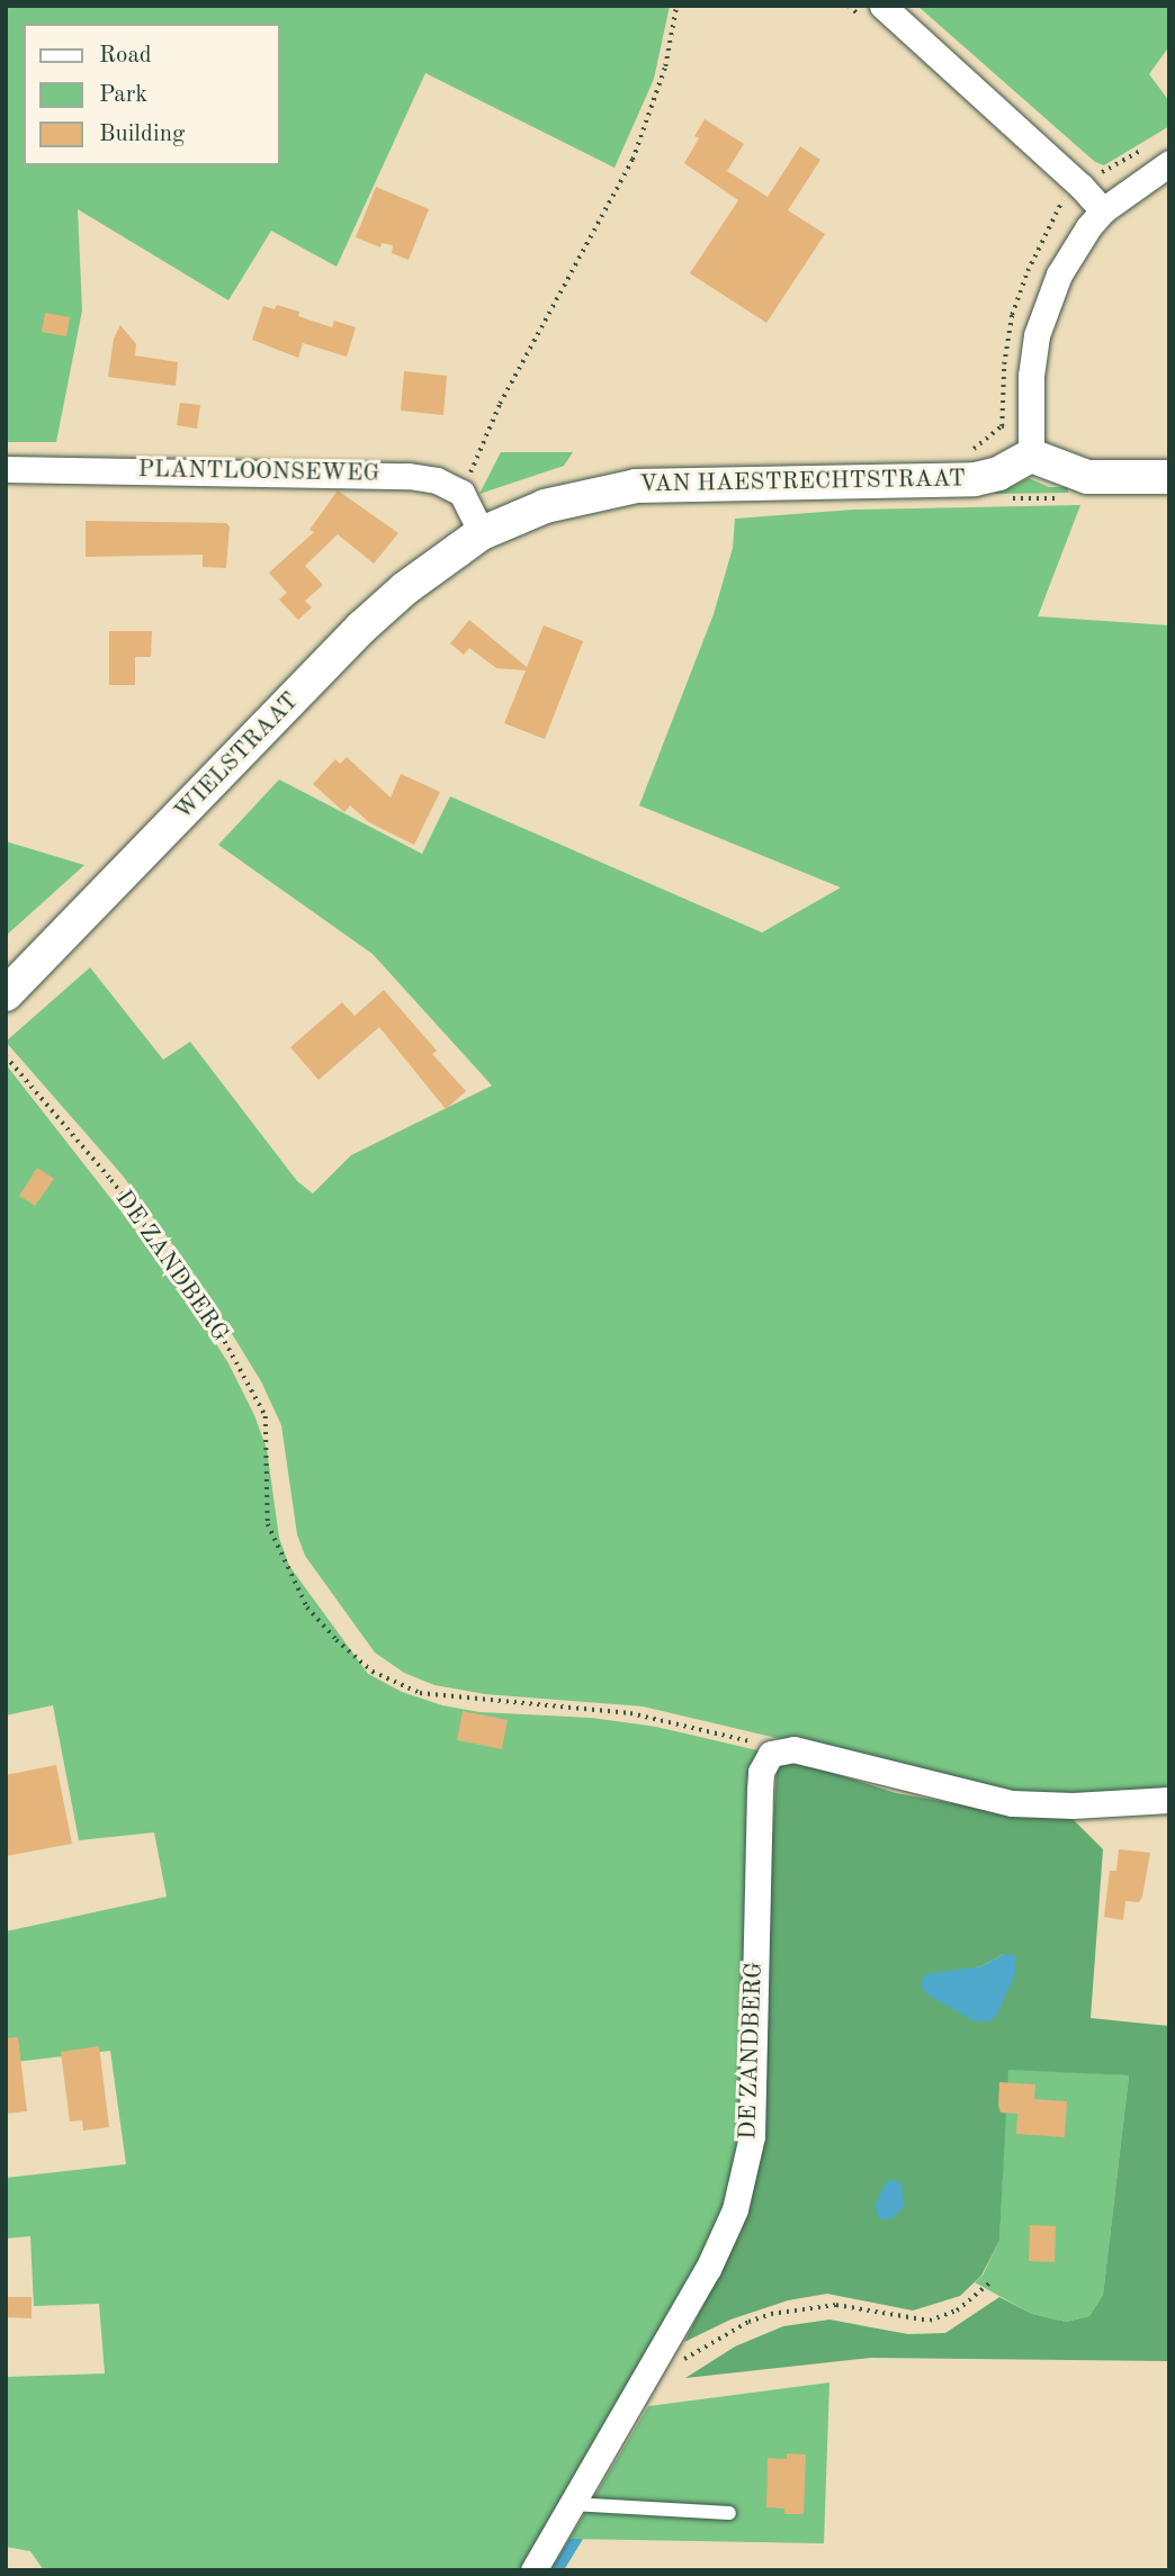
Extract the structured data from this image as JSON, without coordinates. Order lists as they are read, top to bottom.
{
  "streets": {
    "street": [
      "PLANTLOONSEWEG",
      "VAN HAESTRECHTSTRAAT",
      "WIELSTRAAT",
      "DE ZANDBERG"
    ]
  },
  "crossings": [
    ["VAN HAESTRECHTSTRAAT", "WIELSTRAAT"]
  ],
  "legend": ["Road", "Park", "Building"]
}
